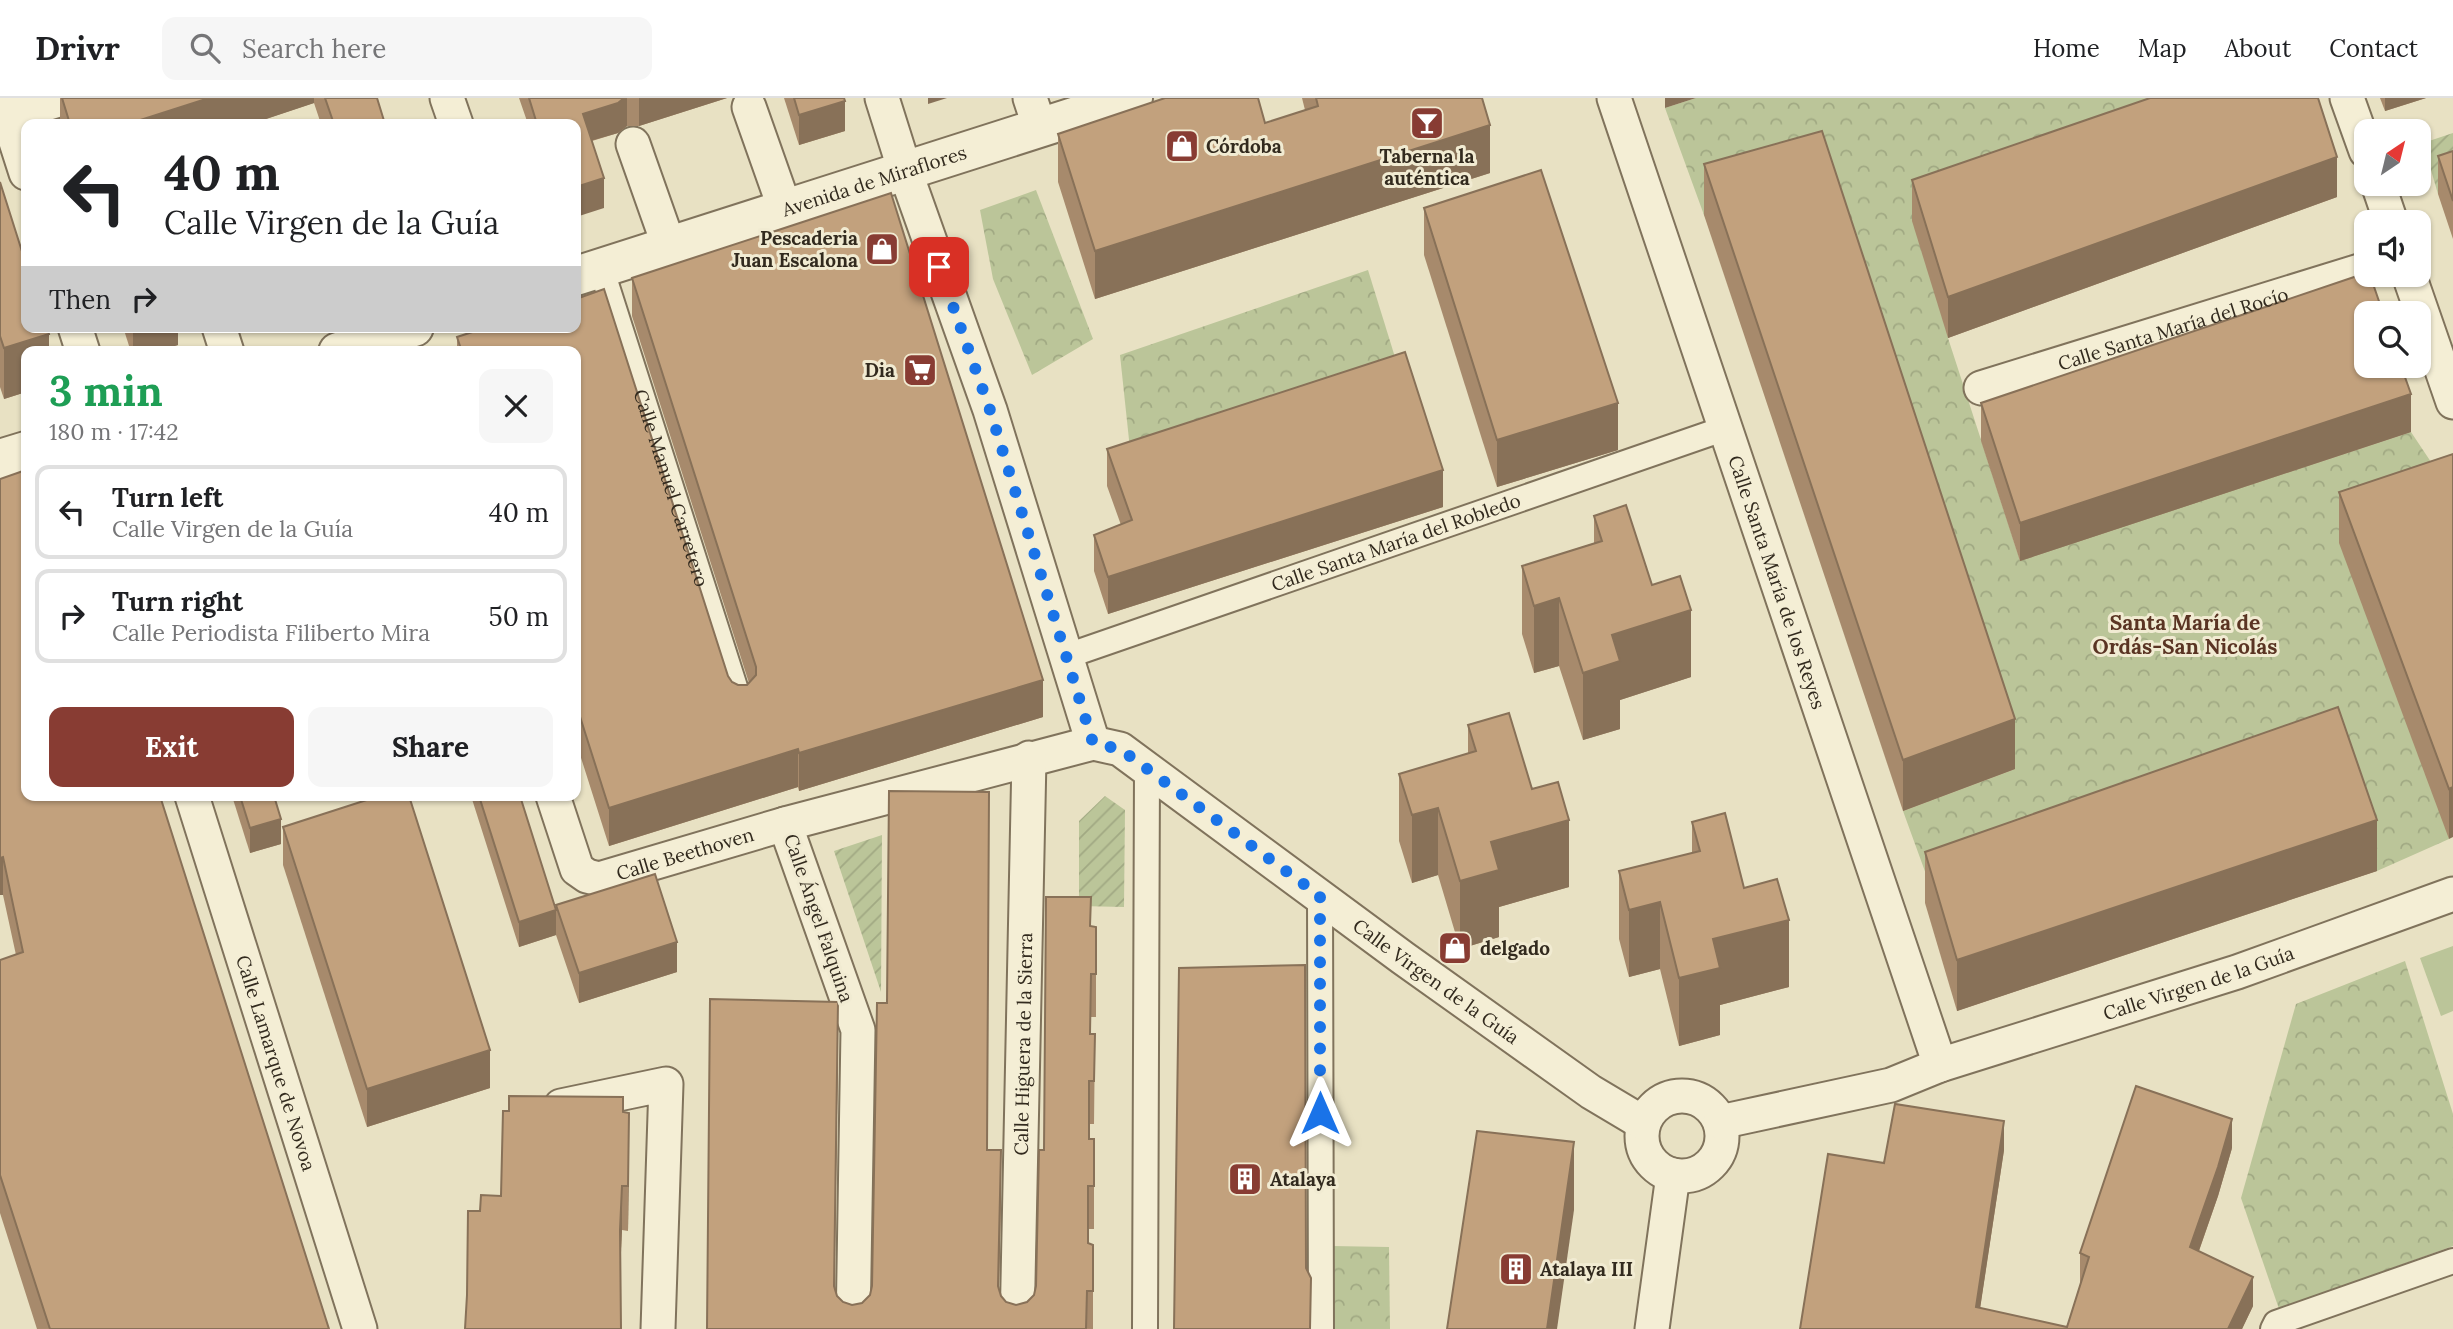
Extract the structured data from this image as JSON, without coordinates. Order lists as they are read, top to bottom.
{
  "streets": {
    "street": [
      "Avenida de Miraflores",
      "Calle Santa María del Rocío",
      "Calle Manuel Carretero",
      "Calle Santa María del Robledo",
      "Calle Santa María de los Reyes",
      "Calle Beethoven",
      "Calle Ángel Falquina",
      "Calle Virgen de la Guía",
      "Calle Higuera de la Sierra",
      "Calle Lamarque de Novoa"
    ]
  },
  "crossings": [
    ["Avenida de Miraflores", "Calle Manuel Carretero"],
    ["Calle Santa María del Robledo", "Calle Santa María de los Reyes"],
    ["Calle Santa María de los Reyes", "Calle Virgen de la Guía"],
    ["Calle Beethoven", "Calle Ángel Falquina"],
    ["Calle Ángel Falquina", "Calle Virgen de la Guía"],
    ["Calle Ángel Falquina", "Calle Higuera de la Sierra"]
  ],
  "districts": ["Santa María de Ordás-San Nicolás"],
  "places": {
    "bar": ["Taberna la auténtica"],
    "shop": ["Córdoba", "Pescaderia Juan Escalona", "delgado"],
    "supermarket": ["Dia"],
    "building": ["Atalaya", "Atalaya III"]
  },
  "north": "top right",
  "page": {
    "header": "Drivr",
    "search": "Search here",
    "nav": [
      "Home",
      "Map",
      "About",
      "Contact"
    ],
    "turn": ["40 m", "Calle Virgen de la Guía"],
    "then": "Then",
    "heading": ["3 min", "180 m · 17:42"],
    "list": [
      {
        "name": "Turn left",
        "note": "Calle Virgen de la Guía",
        "value": "40 m"
      },
      {
        "name": "Turn right",
        "note": "Calle Periodista Filiberto Mira",
        "value": "50 m"
      }
    ],
    "buttons": ["Exit", "Share"]
  }
}
